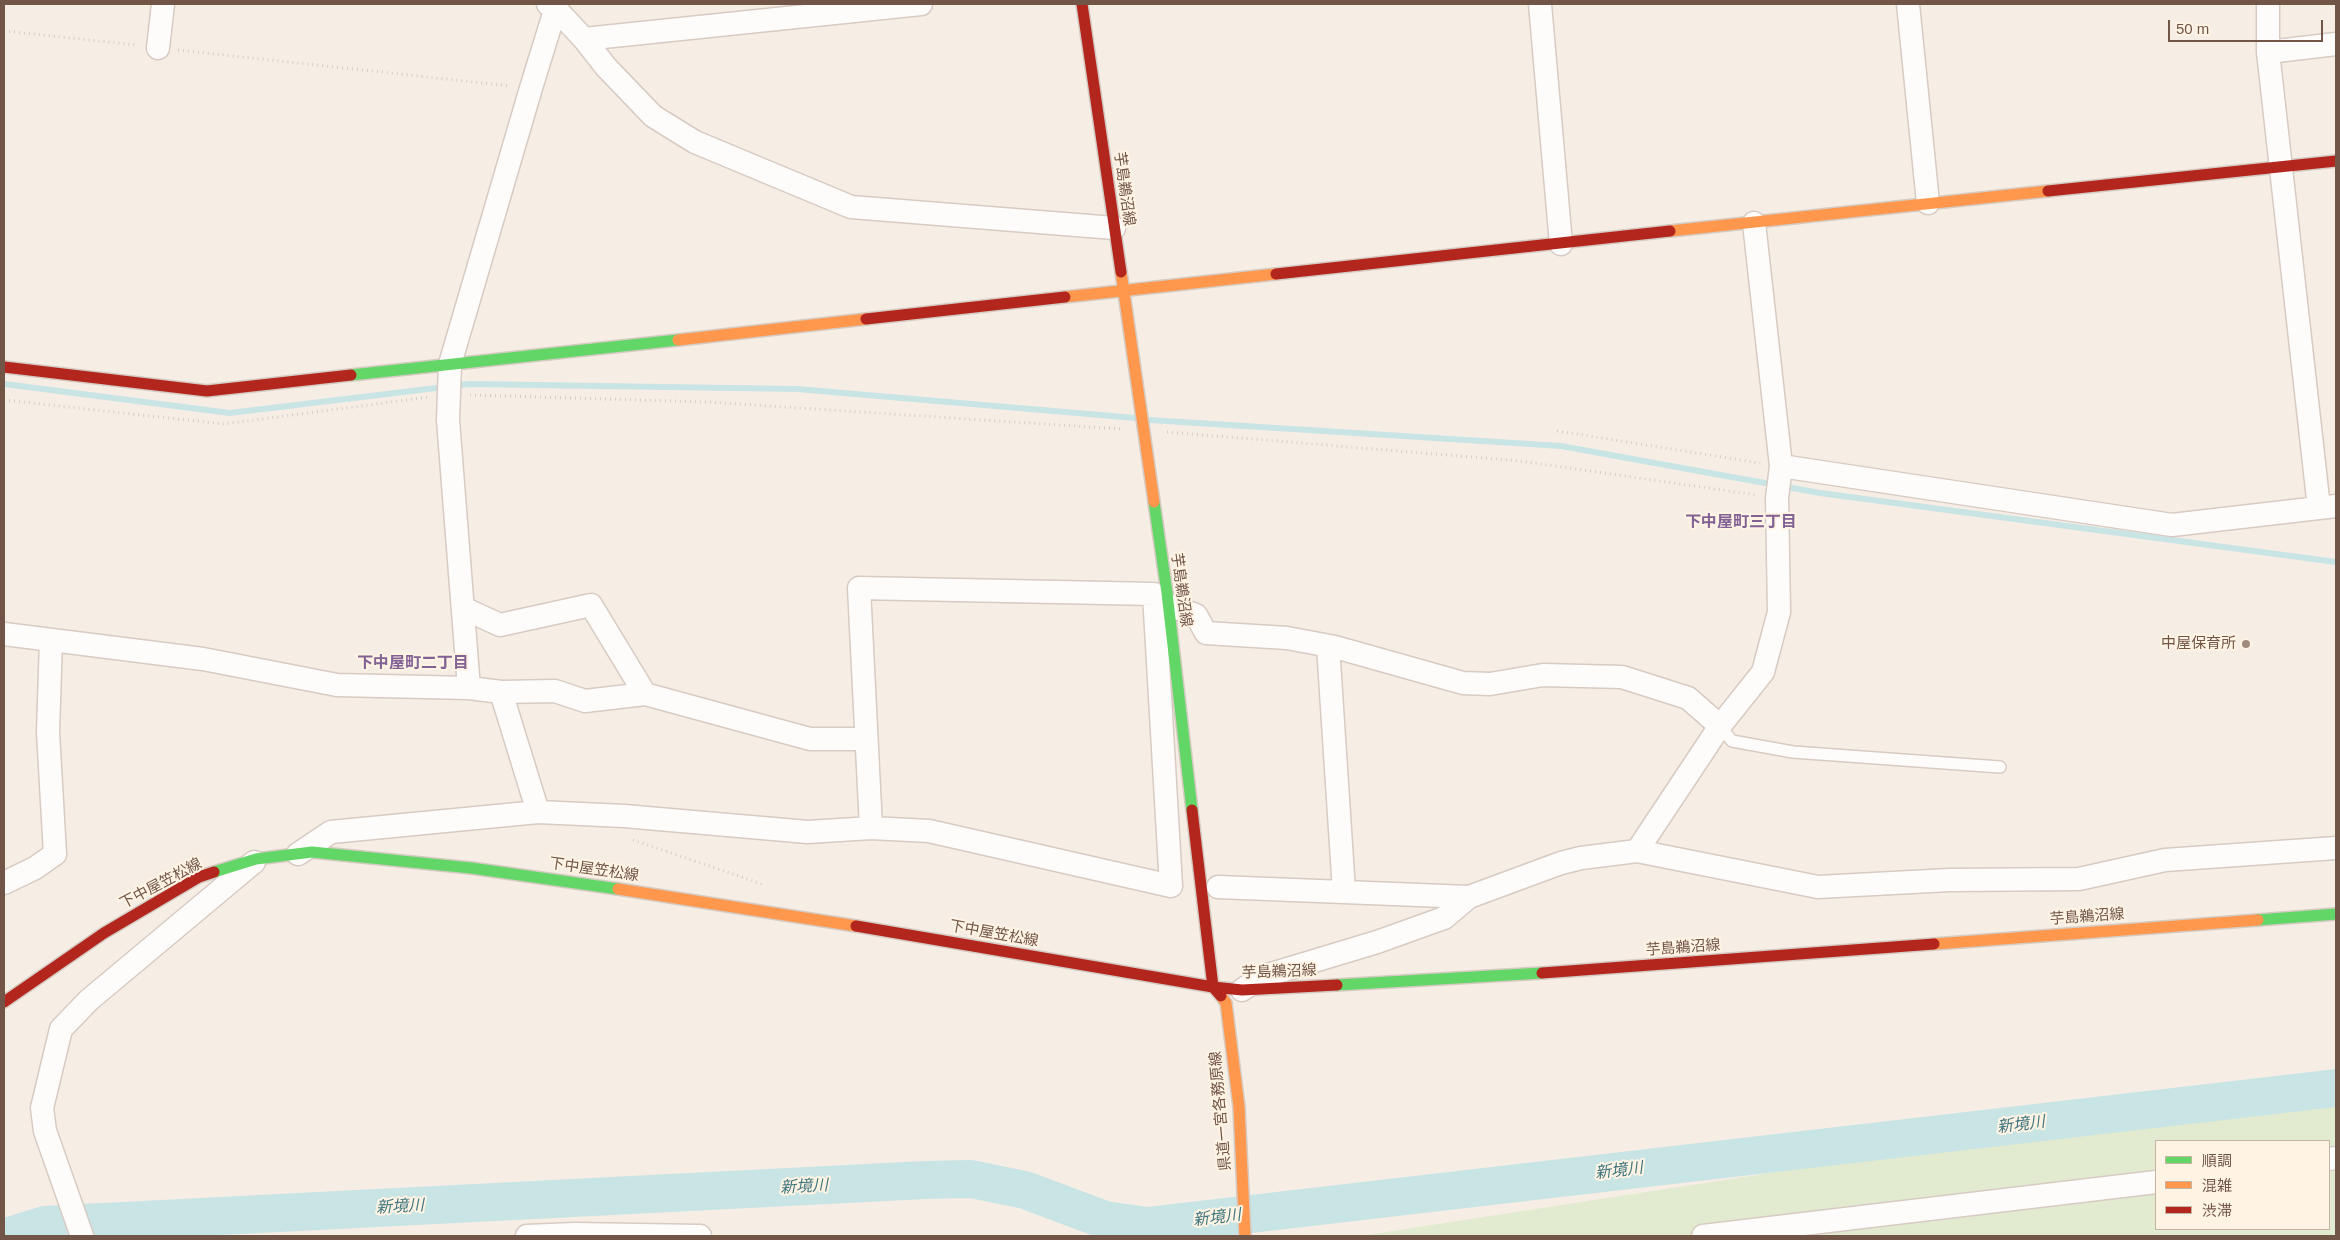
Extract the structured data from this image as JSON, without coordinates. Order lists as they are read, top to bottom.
{
  "streets": {
    "main road": ["芋島鵜沼線", "下中屋笠松線", "県道一宮各務原線"]
  },
  "crossings": [
    ["芋島鵜沼線", "下中屋笠松線"],
    ["芋島鵜沼線", "県道一宮各務原線"],
    ["下中屋笠松線", "県道一宮各務原線"]
  ],
  "districts": ["下中屋町三丁目", "下中屋町二丁目"],
  "water": ["新境川"],
  "places": ["中屋保育所"],
  "legend": ["順調", "混雑", "渋滞"],
  "scale_bar": "50 m"
}
